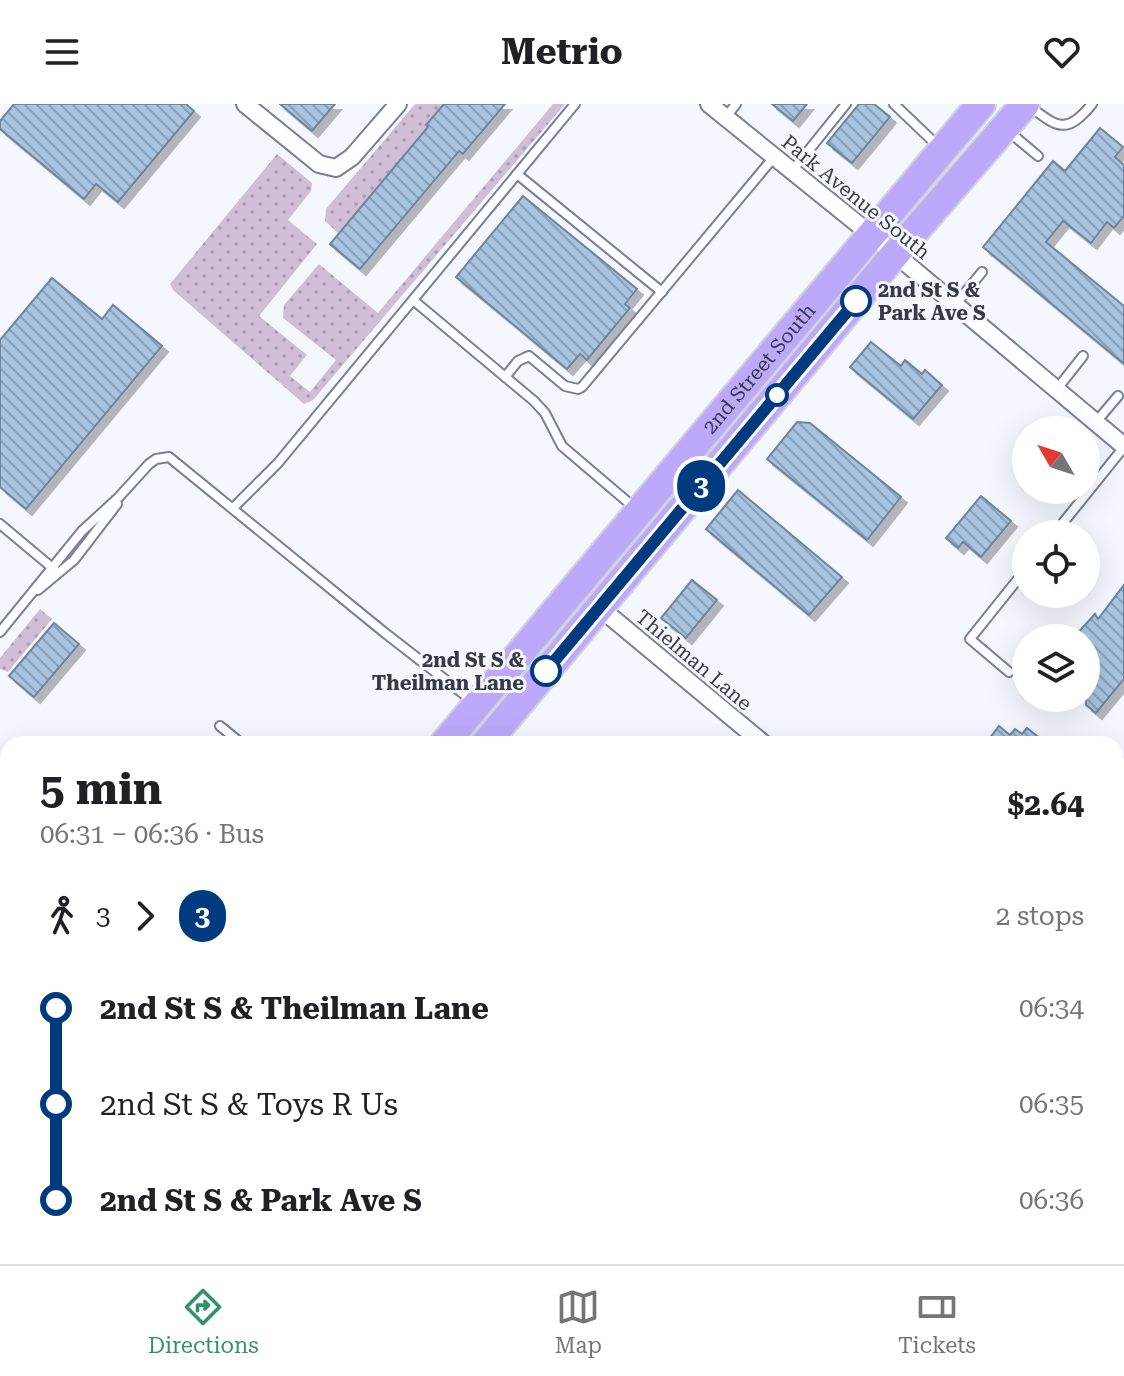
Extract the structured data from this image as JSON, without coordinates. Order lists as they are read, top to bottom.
{
  "streets": {
    "highway": ["2nd Street South"],
    "street": ["Park Avenue South", "Thielman Lane"]
  },
  "crossings": [
    ["Park Avenue South", "2nd Street South"],
    ["2nd Street South", "Thielman Lane"]
  ],
  "places": ["2nd St S & Park Ave S", "2nd St S & Theilman Lane"],
  "lines": ["bus line 3"],
  "north": "top left",
  "page": {
    "header": "Metrio",
    "on_map": "3",
    "heading": ["5 min", "06:31 – 06:36 · Bus", "$2.64"],
    "legs": ["3", "3", "2 stops"],
    "list": [
      {
        "name": "2nd St S & Theilman Lane",
        "value": "06:34"
      },
      {
        "name": "2nd St S & Toys R Us",
        "value": "06:35"
      },
      {
        "name": "2nd St S & Park Ave S",
        "value": "06:36"
      }
    ],
    "tabs": ["Directions", "Map", "Tickets"]
  }
}
